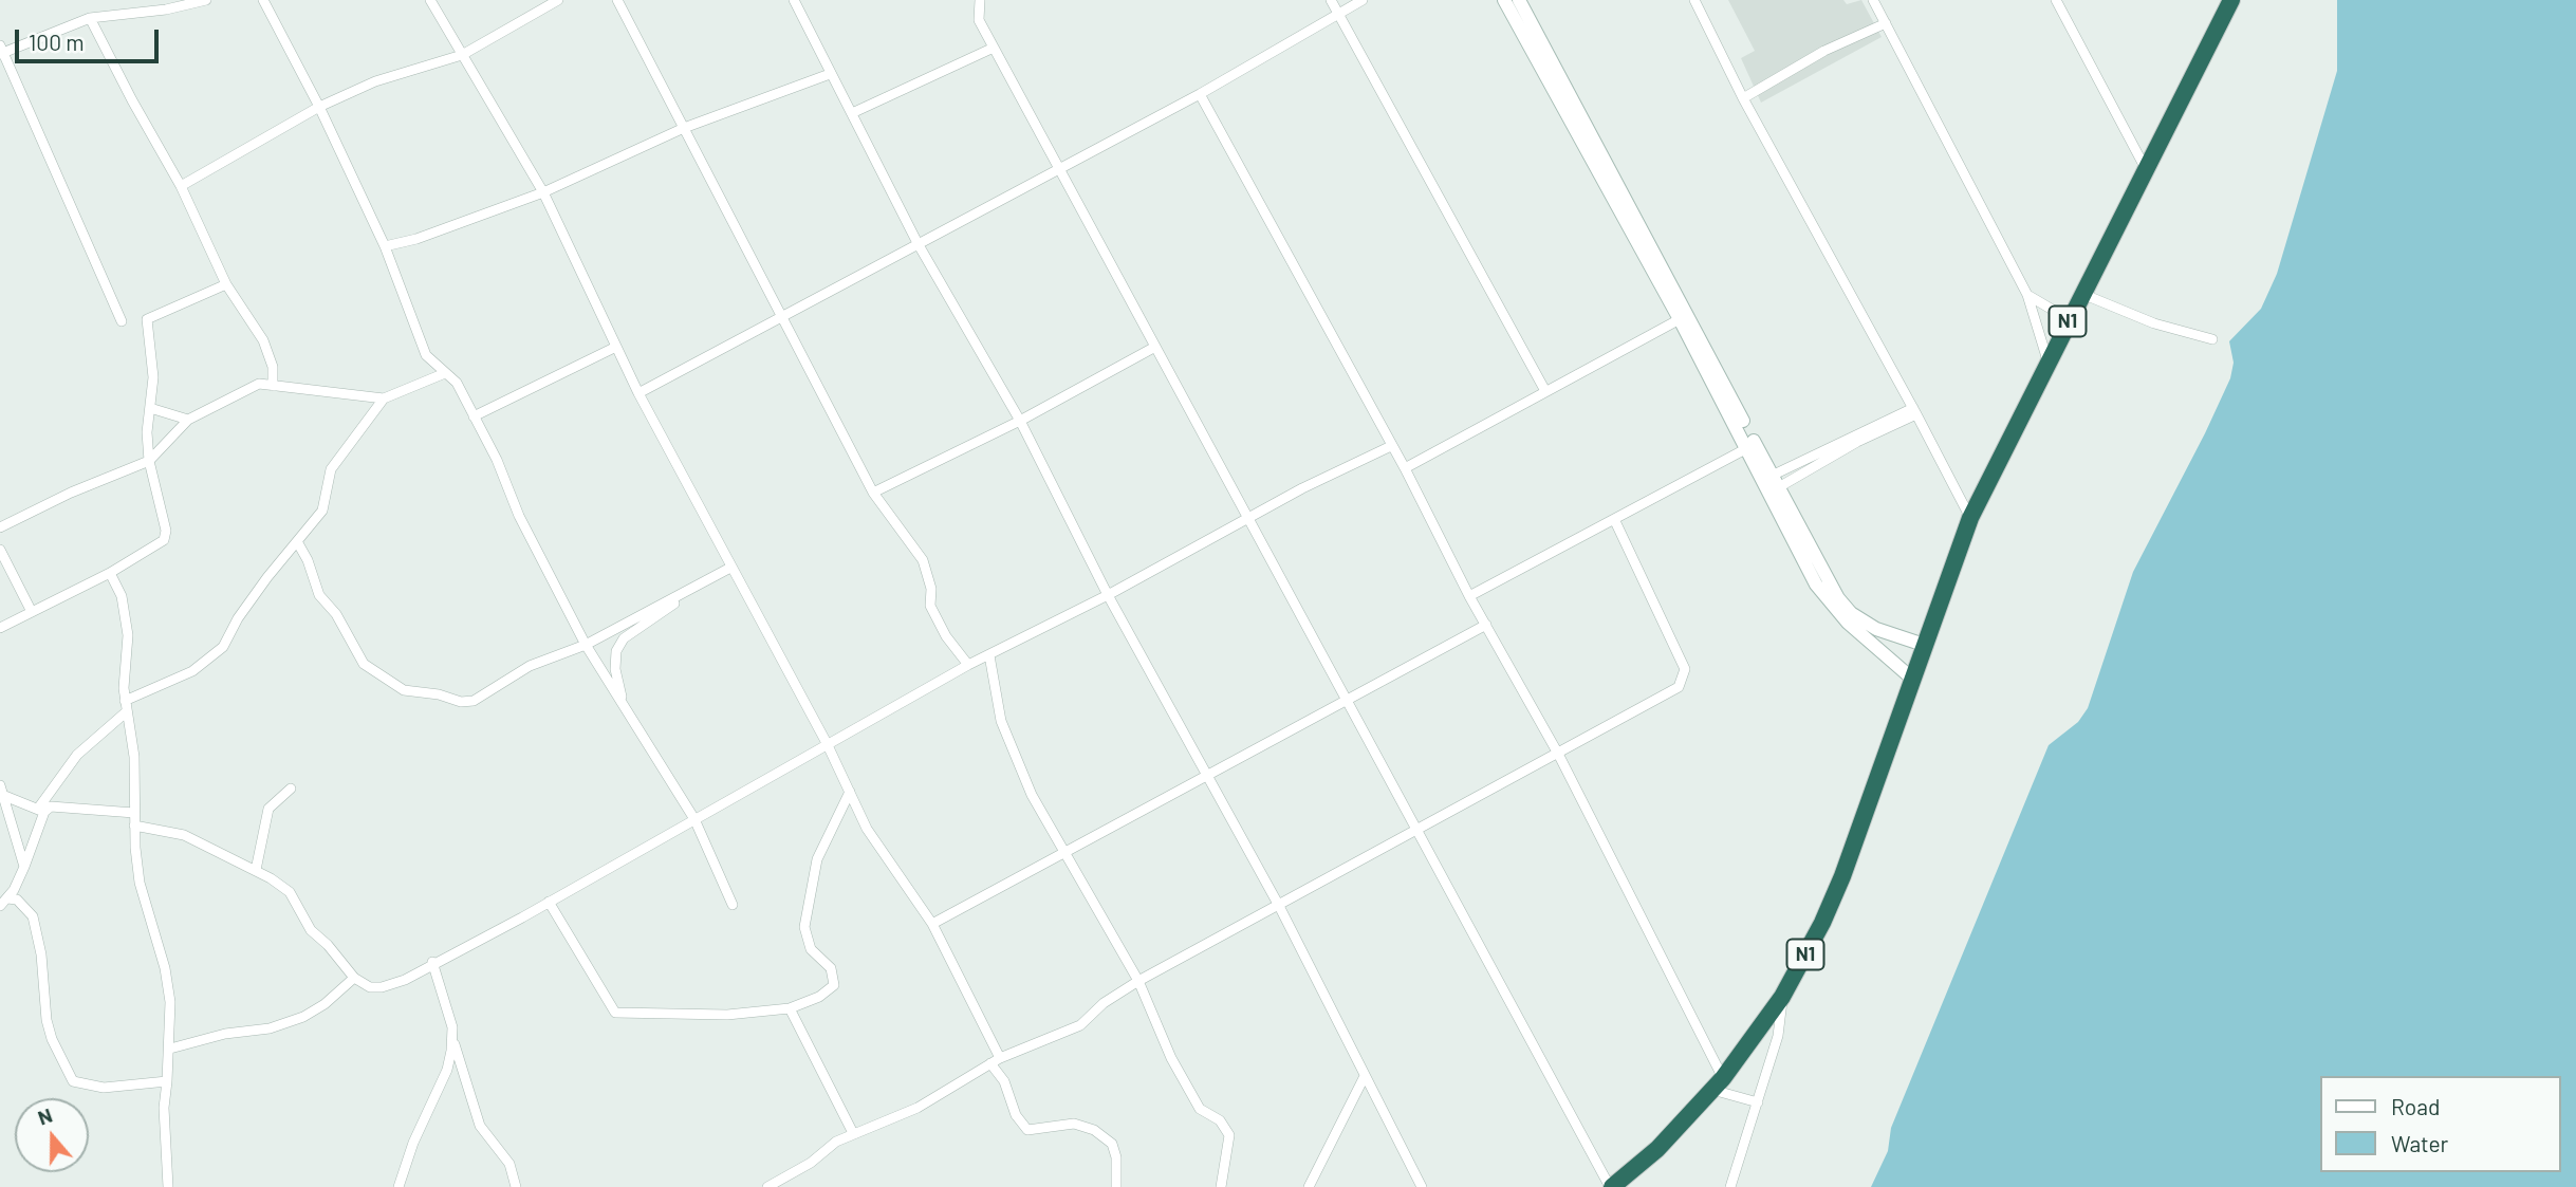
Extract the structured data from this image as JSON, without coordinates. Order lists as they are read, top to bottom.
{
  "streets": {
    "highway": ["N1"]
  },
  "legend": ["Road", "Water"],
  "scale_bar": "100 m",
  "north": "top"
}
